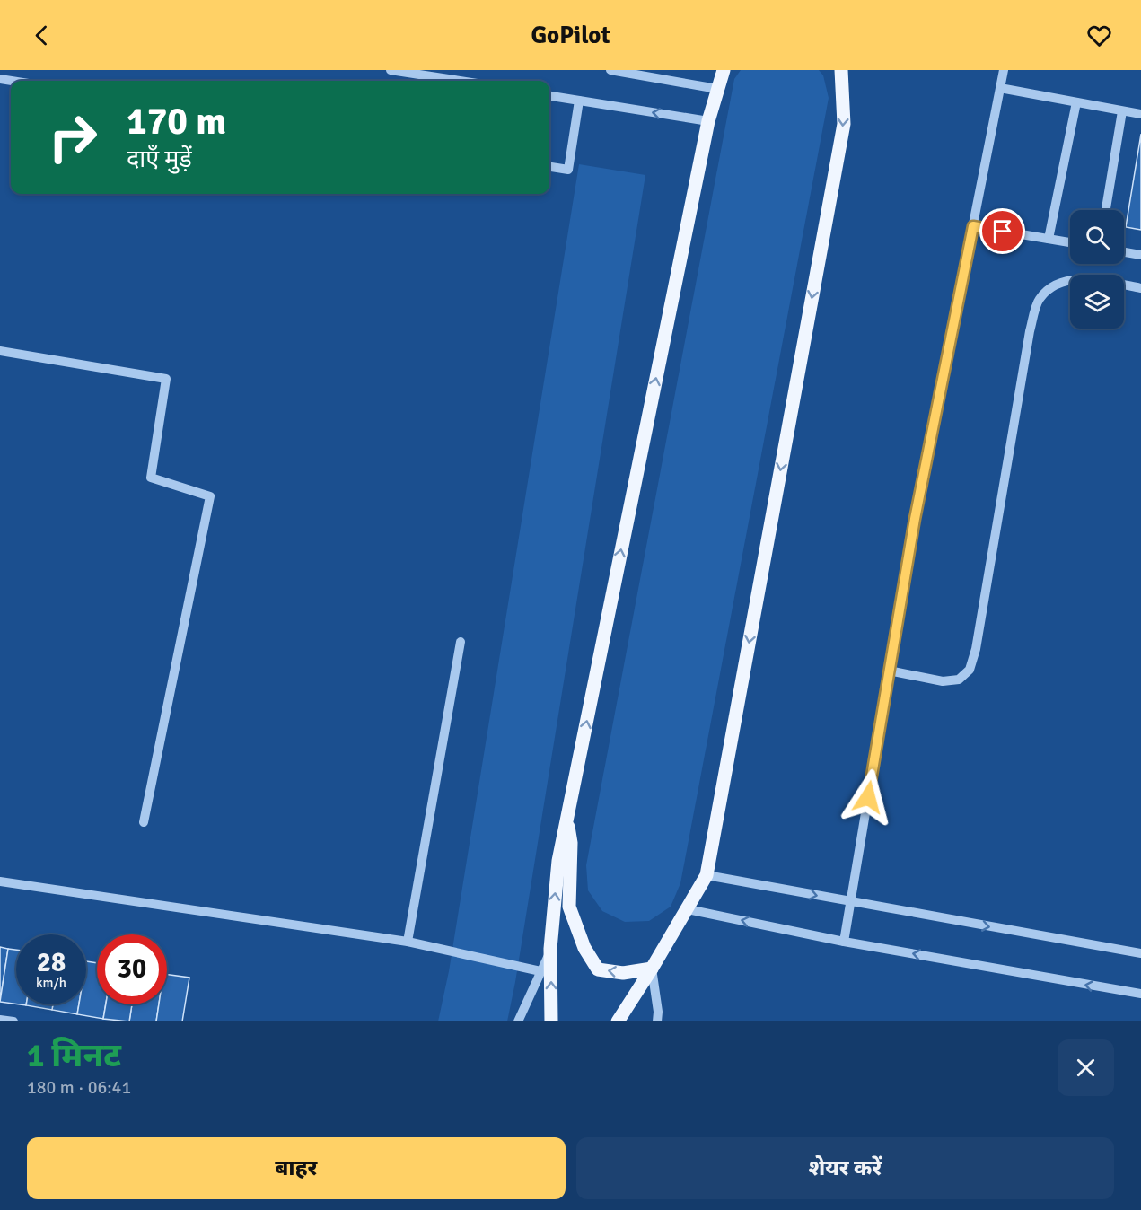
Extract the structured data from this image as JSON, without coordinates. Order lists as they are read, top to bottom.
{
  "page": {
    "header": "GoPilot",
    "turn": ["170 m", "दाएँ मुड़ें"],
    "speed": "28 km/h",
    "limit": "30",
    "heading": ["1 मिनट", "180 m · 06:41"],
    "buttons": ["बाहर", "शेयर करें"]
  }
}
